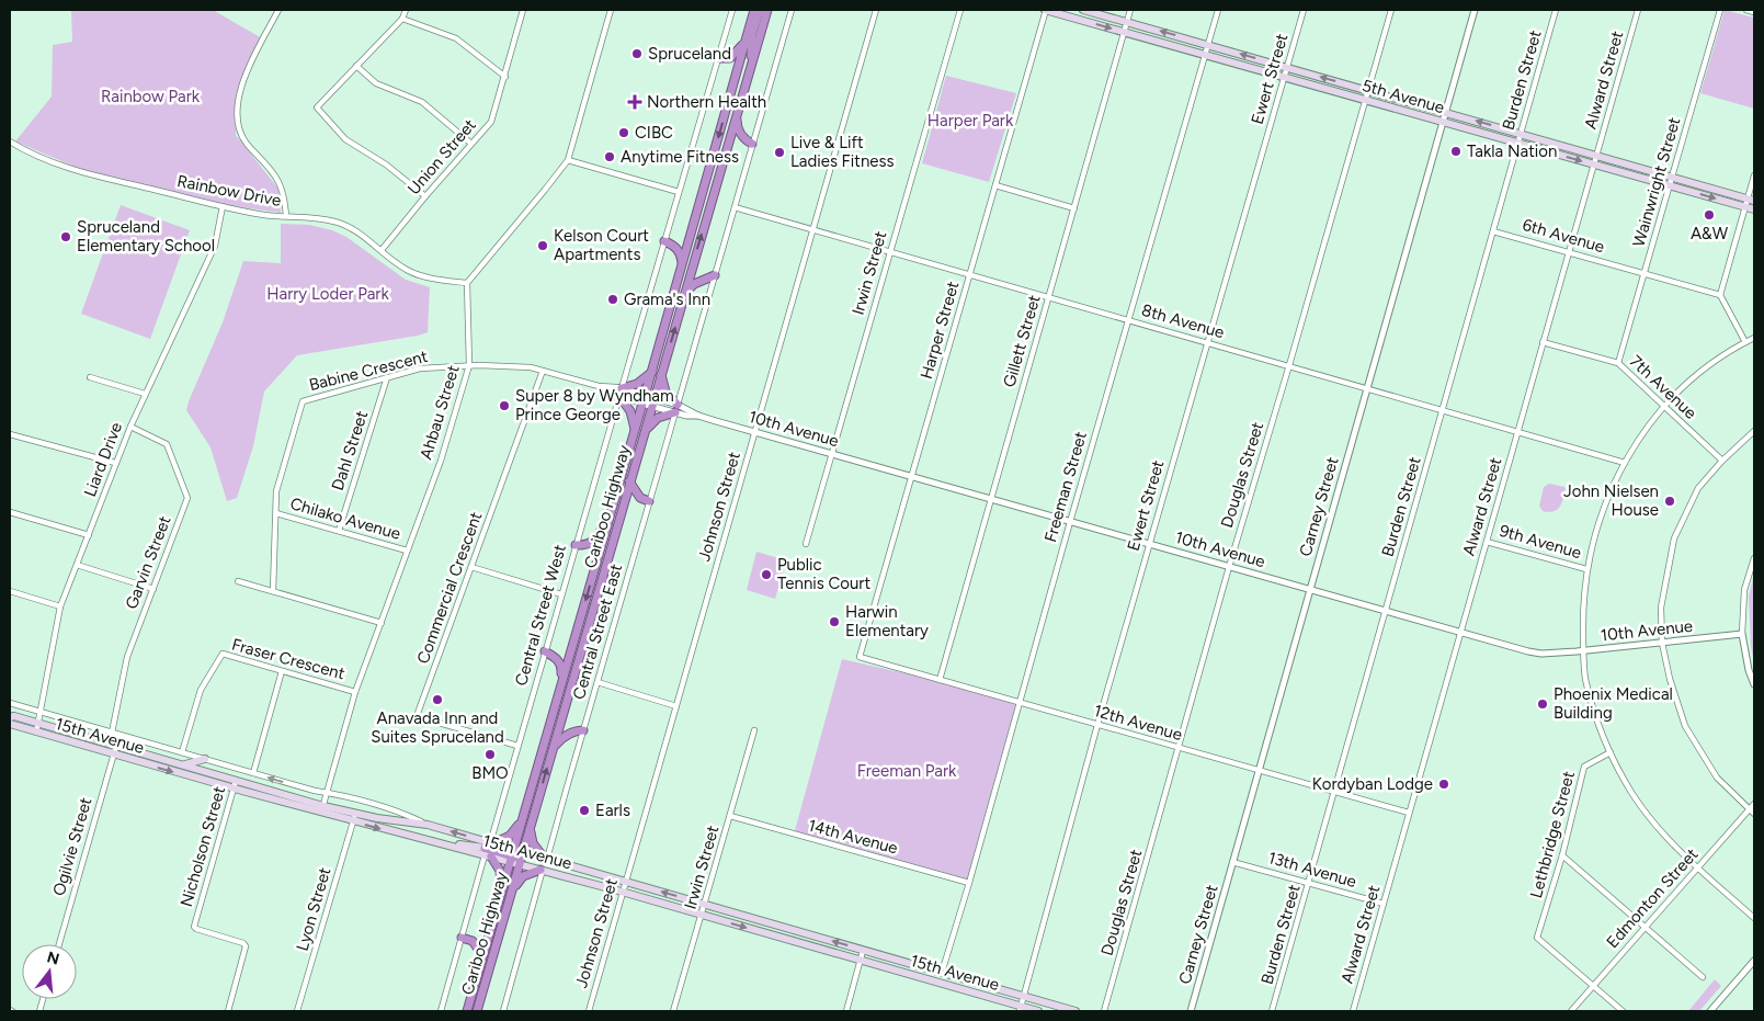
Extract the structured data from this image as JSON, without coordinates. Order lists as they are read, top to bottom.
{
  "streets": {
    "highway": ["Cariboo Highway"],
    "main road": ["5th Avenue", "15th Avenue"],
    "street": [
      "Ewert Street",
      "Burden Street",
      "Alward Street",
      "Union Street",
      "Wainwright Street",
      "Rainbow Drive",
      "6th Avenue",
      "Irwin Street",
      "8th Avenue",
      "Harper Street",
      "Gillett Street",
      "Babine Crescent",
      "7th Avenue",
      "Ahbau Street",
      "10th Avenue",
      "Dahl Street",
      "Liard Drive",
      "Douglas Street",
      "Freeman Street",
      "Johnson Street",
      "Carney Street",
      "Chilako Avenue",
      "9th Avenue",
      "Garvin Street",
      "Commercial Crescent",
      "Central Street West",
      "Central Street East",
      "Fraser Crescent",
      "12th Avenue",
      "Lethbridge Street",
      "14th Avenue",
      "Ogilvie Street",
      "Nicholson Street",
      "13th Avenue",
      "Edmonton Street",
      "Lyon Street"
    ]
  },
  "crossings": [
    ["Ewert Street", "5th Avenue"],
    ["Ewert Street", "8th Avenue"],
    ["Ewert Street", "10th Avenue"],
    ["Ewert Street", "12th Avenue"],
    ["Ewert Street", "15th Avenue"],
    ["Burden Street", "5th Avenue"],
    ["Burden Street", "6th Avenue"],
    ["Burden Street", "8th Avenue"],
    ["Burden Street", "10th Avenue"],
    ["Burden Street", "12th Avenue"],
    ["Burden Street", "13th Avenue"],
    ["Alward Street", "5th Avenue"],
    ["Alward Street", "6th Avenue"],
    ["Alward Street", "8th Avenue"],
    ["Alward Street", "7th Avenue"],
    ["Alward Street", "10th Avenue"],
    ["Alward Street", "9th Avenue"],
    ["Alward Street", "12th Avenue"],
    ["Alward Street", "13th Avenue"],
    ["5th Avenue", "Wainwright Street"],
    ["5th Avenue", "Harper Street"],
    ["5th Avenue", "Gillett Street"],
    ["5th Avenue", "Douglas Street"],
    ["5th Avenue", "Freeman Street"],
    ["5th Avenue", "Carney Street"],
    ["Union Street", "Rainbow Drive"],
    ["Wainwright Street", "6th Avenue"],
    ["Wainwright Street", "7th Avenue"],
    ["Rainbow Drive", "Ahbau Street"],
    ["Rainbow Drive", "Liard Drive"],
    ["Irwin Street", "8th Avenue"],
    ["Irwin Street", "10th Avenue"],
    ["Irwin Street", "15th Avenue"],
    ["Irwin Street", "14th Avenue"],
    ["8th Avenue", "Harper Street"],
    ["8th Avenue", "Gillett Street"],
    ["8th Avenue", "Douglas Street"],
    ["8th Avenue", "Freeman Street"],
    ["8th Avenue", "Johnson Street"],
    ["8th Avenue", "Carney Street"],
    ["8th Avenue", "Central Street East"],
    ["Harper Street", "10th Avenue"],
    ["Harper Street", "12th Avenue"],
    ["Gillett Street", "10th Avenue"],
    ["Gillett Street", "12th Avenue"],
    ["Babine Crescent", "Ahbau Street"],
    ["Babine Crescent", "10th Avenue"],
    ["Babine Crescent", "Dahl Street"],
    ["Babine Crescent", "Chilako Avenue"],
    ["Ahbau Street", "10th Avenue"],
    ["Ahbau Street", "Chilako Avenue"],
    ["Ahbau Street", "Fraser Crescent"],
    ["Ahbau Street", "15th Avenue"],
    ["10th Avenue", "Douglas Street"],
    ["10th Avenue", "Freeman Street"],
    ["10th Avenue", "Cariboo Highway"],
    ["10th Avenue", "Johnson Street"],
    ["10th Avenue", "Carney Street"],
    ["10th Avenue", "Commercial Crescent"],
    ["10th Avenue", "Central Street West"],
    ["10th Avenue", "Central Street East"],
    ["Dahl Street", "Chilako Avenue"],
    ["Liard Drive", "Garvin Street"],
    ["Liard Drive", "15th Avenue"],
    ["Douglas Street", "12th Avenue"],
    ["Freeman Street", "12th Avenue"],
    ["Freeman Street", "15th Avenue"],
    ["Freeman Street", "14th Avenue"],
    ["Cariboo Highway", "15th Avenue"],
    ["Johnson Street", "15th Avenue"],
    ["Carney Street", "12th Avenue"],
    ["Carney Street", "13th Avenue"],
    ["Garvin Street", "15th Avenue"],
    ["Commercial Crescent", "Central Street West"],
    ["Central Street West", "15th Avenue"],
    ["Central Street East", "15th Avenue"],
    ["Fraser Crescent", "15th Avenue"],
    ["15th Avenue", "Ogilvie Street"],
    ["15th Avenue", "Nicholson Street"],
    ["15th Avenue", "Lyon Street"],
    ["Lethbridge Street", "Edmonton Street"]
  ],
  "parks": [
    "Rainbow Park",
    "Harper Park",
    "Harry Loder Park",
    "Freeman Park"
  ],
  "places": {
    "other": [
      "Spruceland",
      "CIBC",
      "Takla Nation",
      "Live & Lift Ladies Fitness",
      "Anytime Fitness",
      "A&W",
      "Spruceland Elementary School",
      "Kelson Court Apartments",
      "Grama's Inn",
      "Super 8 by Wyndham Prince George",
      "John Nielsen House",
      "Public Tennis Court",
      "Harwin Elementary",
      "Anavada Inn and Suites Spruceland",
      "Phoenix Medical Building",
      "BMO",
      "Kordyban Lodge",
      "Earls"
    ],
    "health": ["Northern Health"]
  },
  "north": "top"
}
